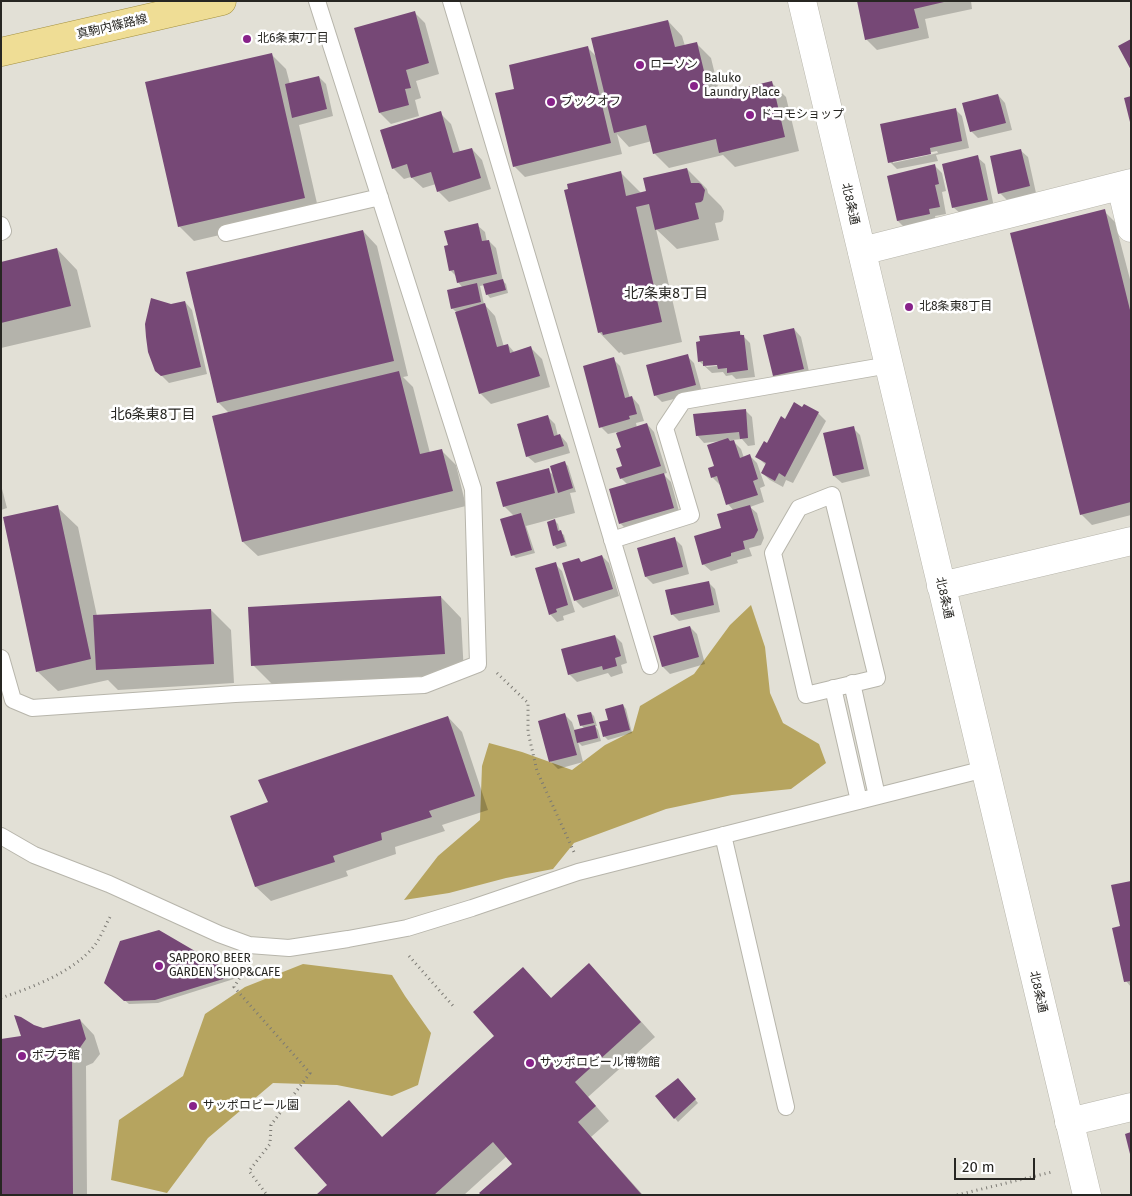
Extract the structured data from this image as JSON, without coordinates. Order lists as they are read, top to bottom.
{
  "streets": {
    "main road": ["真駒内篠路線"],
    "street": ["北8条通"]
  },
  "districts": ["北7条東8丁目", "北6条東8丁目"],
  "places": [
    "北6条東7丁目",
    "ローソン",
    "Baluko Laundry Place",
    "ブックオフ",
    "ドコモショップ",
    "北8条東8丁目",
    "SAPPORO BEER GARDEN SHOP&CAFE",
    "ポプラ館",
    "サッポロビール博物館",
    "サッポロビール園"
  ],
  "scale_bar": "20 m"
}
